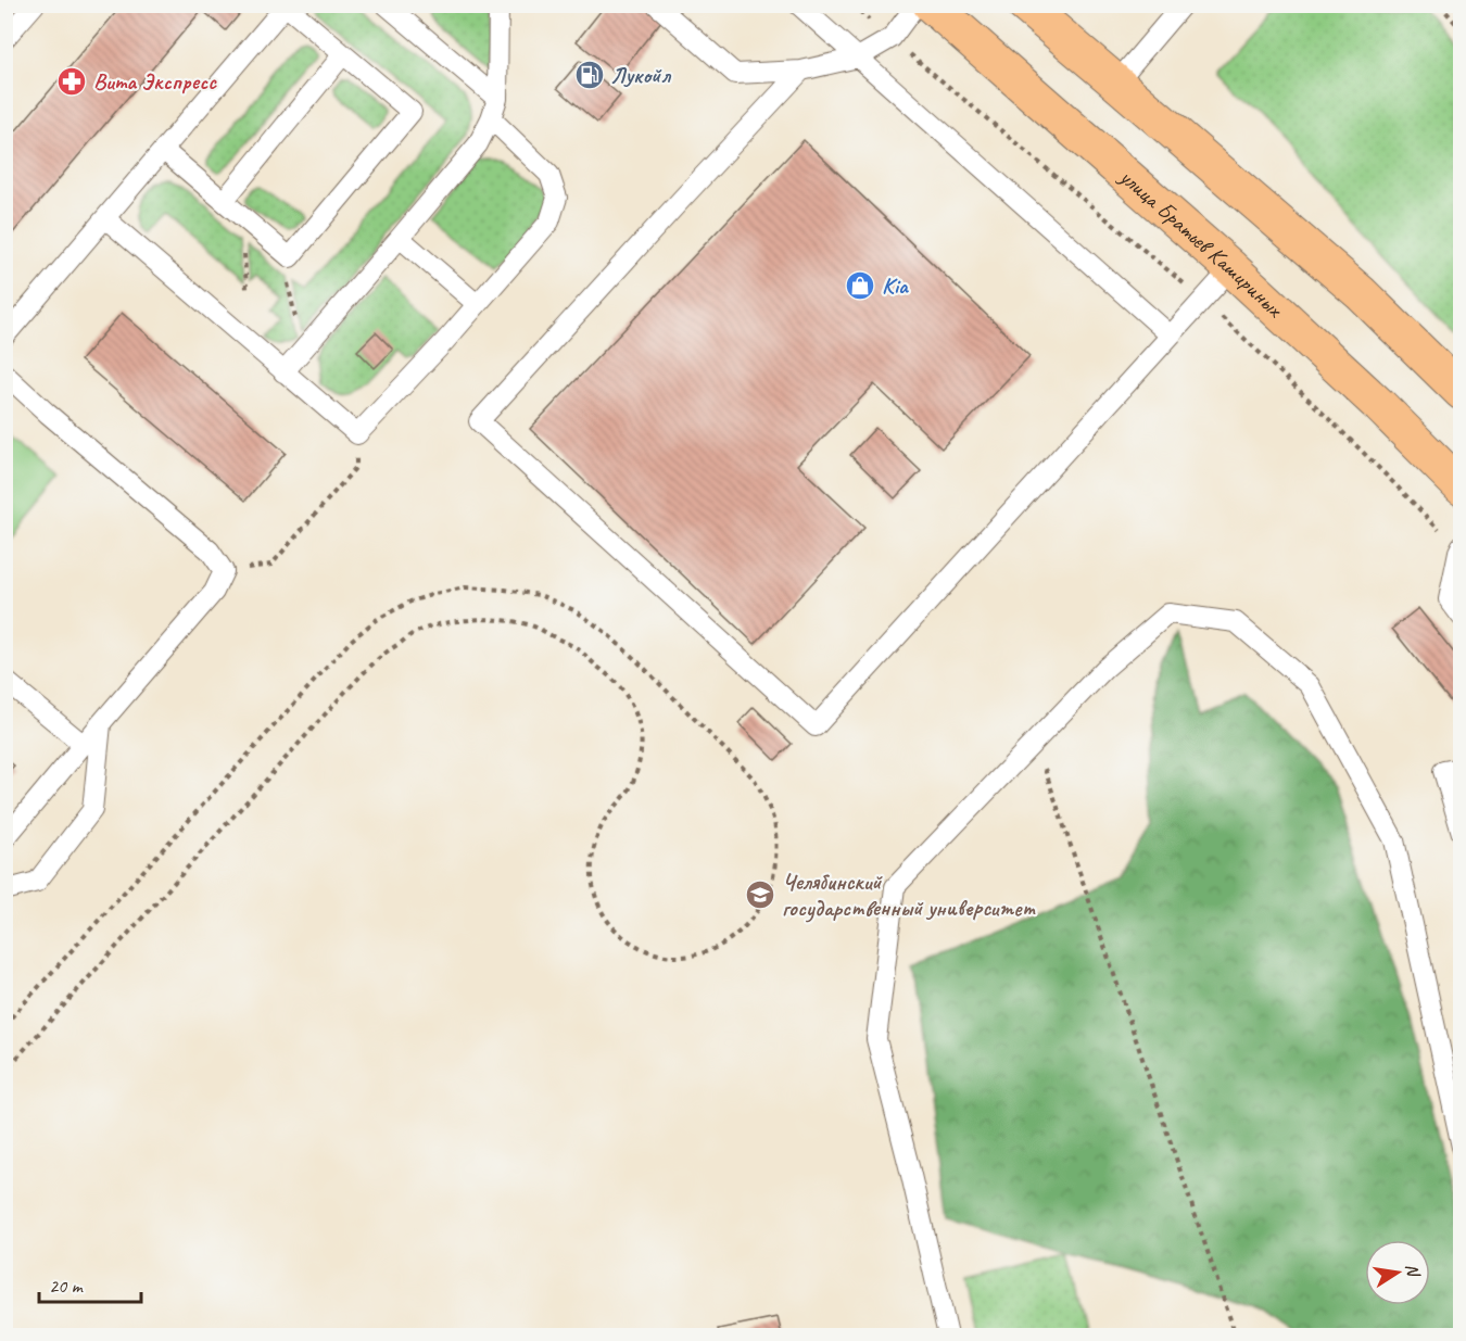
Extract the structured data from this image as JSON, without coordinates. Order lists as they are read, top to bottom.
{
  "streets": {
    "main road": ["улица Братьев Кашириных"]
  },
  "places": {
    "fuel station": ["Лукойл"],
    "pharmacy": ["Вита Экспресс"],
    "shop": ["Kia"],
    "school or university": ["Челябинский государственный университет"]
  },
  "scale_bar": "20 m",
  "north": "right"
}
